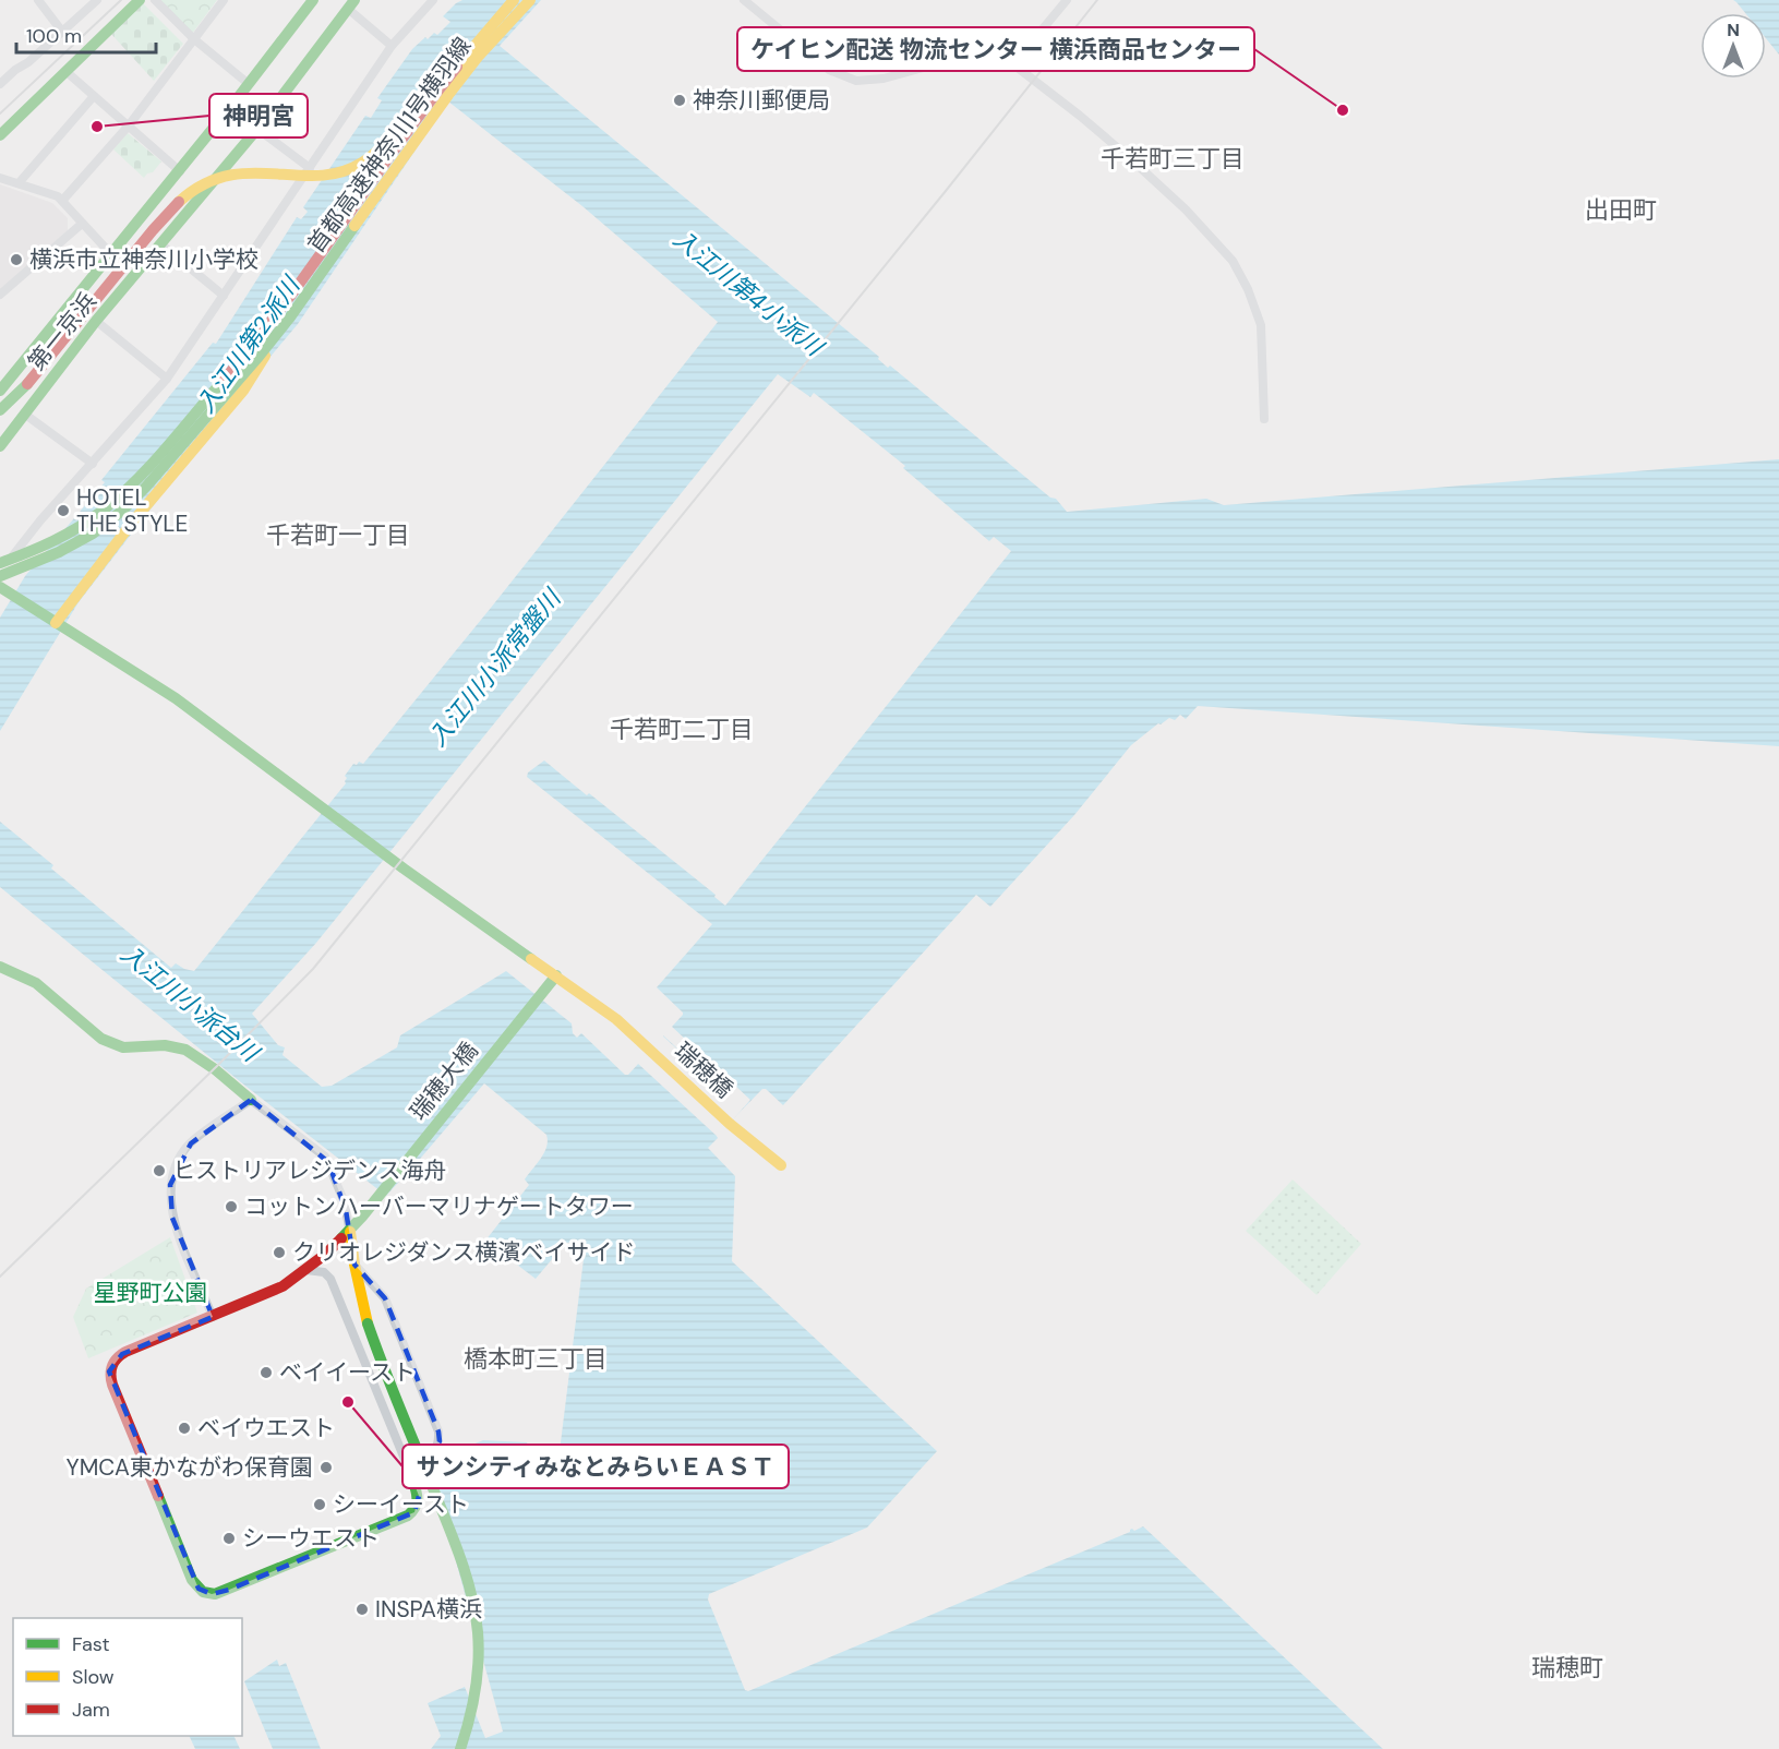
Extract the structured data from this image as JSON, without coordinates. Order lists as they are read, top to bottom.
{
  "streets": {
    "main road": [
      "首都高速神奈川1号横羽線",
      "第一京浜",
      "瑞穂橋",
      "瑞穂大橋"
    ]
  },
  "crossings": [
    ["瑞穂橋", "瑞穂大橋"]
  ],
  "districts": [
    "千若町三丁目",
    "出田町",
    "千若町一丁目",
    "千若町二丁目",
    "橋本町三丁目",
    "瑞穂町"
  ],
  "water": [
    "入江川第4小派川",
    "入江川第2派川",
    "入江川小派常盤川",
    "入江川小派台川"
  ],
  "parks": ["星野町公園"],
  "places": [
    "神奈川郵便局",
    "ケイヒン配送 物流センター 横浜商品センター",
    "神明宮",
    "横浜市立神奈川小学校",
    "HOTEL THE STYLE",
    "ヒストリアレジデンス海舟",
    "コットンハーバーマリナゲートタワー",
    "クリオレジダンス横濱ベイサイド",
    "ベイイースト",
    "サンシティみなとみらいＥＡＳＴ",
    "ベイウエスト",
    "YMCA東かながわ保育園",
    "シーイースト",
    "シーウエスト",
    "INSPA横浜"
  ],
  "legend": ["Fast", "Slow", "Jam"],
  "scale_bar": "100 m",
  "north": "top"
}
